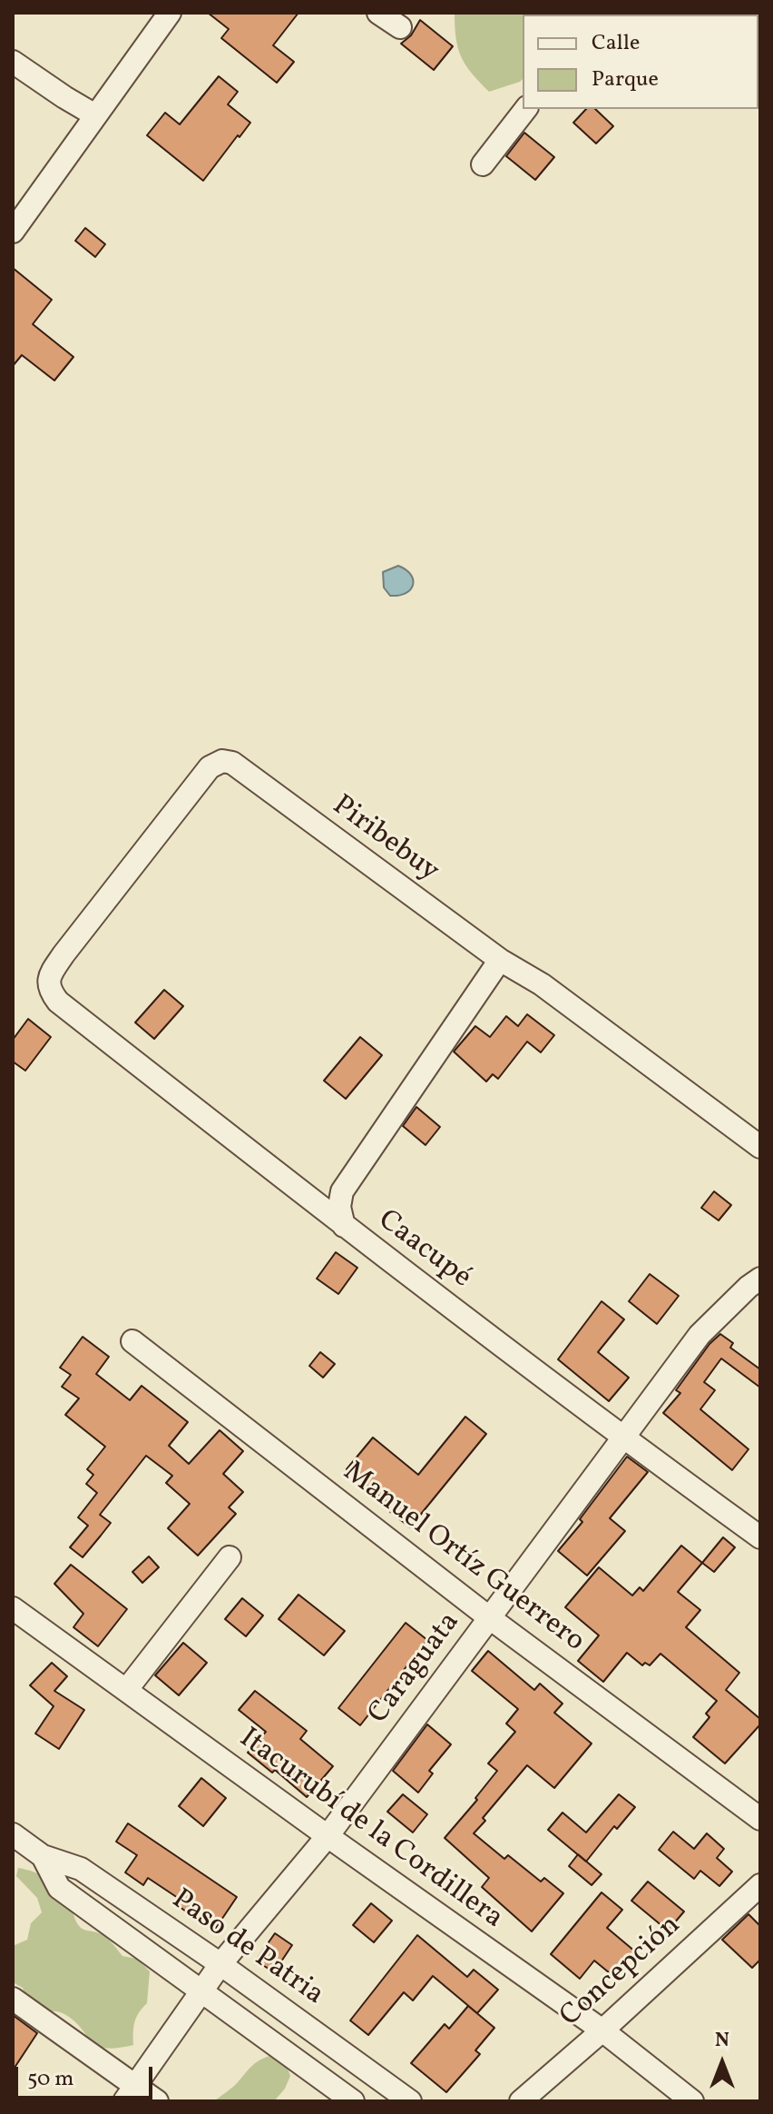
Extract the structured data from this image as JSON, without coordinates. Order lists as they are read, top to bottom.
{
  "streets": {
    "street": [
      "Piribebuy",
      "Caacupé",
      "Manuel Ortíz Guerrero",
      "Caraguata",
      "Itacurubí de la Cordillera",
      "Paso de Patria",
      "Concepción"
    ]
  },
  "crossings": [
    ["Piribebuy", "Caacupé"],
    ["Caacupé", "Caraguata"],
    ["Manuel Ortíz Guerrero", "Caraguata"],
    ["Caraguata", "Itacurubí de la Cordillera"],
    ["Caraguata", "Paso de Patria"],
    ["Itacurubí de la Cordillera", "Concepción"]
  ],
  "legend": ["Calle", "Parque"],
  "scale_bar": "50 m",
  "north": "top"
}
